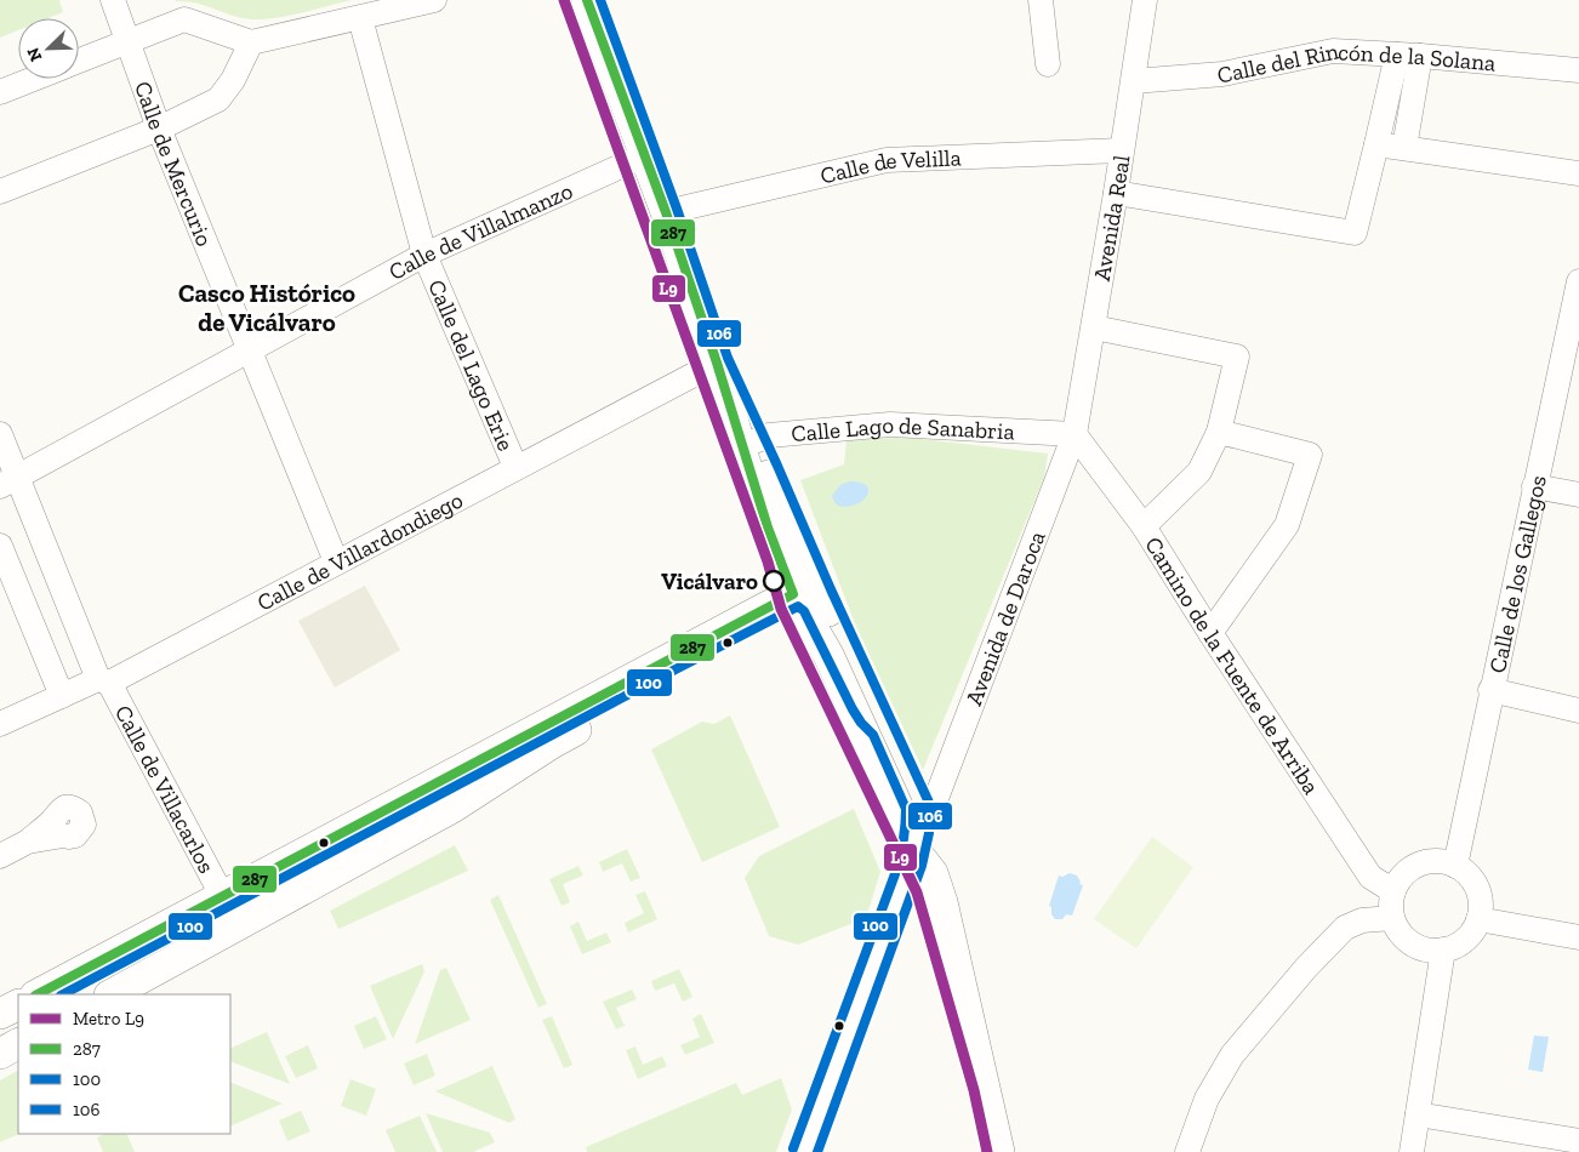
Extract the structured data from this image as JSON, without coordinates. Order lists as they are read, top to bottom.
{
  "streets": {
    "street": [
      "Calle del Rincón de la Solana",
      "Calle de Mercurio",
      "Calle de Velilla",
      "Avenida Real",
      "Calle de Villalmanzo",
      "Calle del Lago Erie",
      "Calle Lago de Sanabria",
      "Calle de Villardondiego",
      "Calle de los Gallegos",
      "Avenida de Daroca",
      "Camino de la Fuente de Arriba",
      "Calle de Villacarlos"
    ]
  },
  "crossings": [
    ["Calle del Rincón de la Solana", "Avenida Real"],
    ["Calle de Mercurio", "Calle de Villalmanzo"],
    ["Calle de Mercurio", "Calle de Villardondiego"],
    ["Calle de Velilla", "Avenida Real"],
    ["Avenida Real", "Calle Lago de Sanabria"],
    ["Avenida Real", "Avenida de Daroca"],
    ["Avenida Real", "Camino de la Fuente de Arriba"],
    ["Calle de Villalmanzo", "Calle del Lago Erie"],
    ["Calle de Villalmanzo", "Calle de Villacarlos"],
    ["Calle del Lago Erie", "Calle de Villardondiego"],
    ["Calle Lago de Sanabria", "Avenida de Daroca"],
    ["Calle Lago de Sanabria", "Camino de la Fuente de Arriba"],
    ["Calle de Villardondiego", "Calle de Villacarlos"],
    ["Calle de los Gallegos", "Camino de la Fuente de Arriba"],
    ["Avenida de Daroca", "Camino de la Fuente de Arriba"]
  ],
  "districts": ["Casco Histórico de Vicálvaro"],
  "places": ["Vicálvaro"],
  "lines": [
    "metro line L9",
    "transit line 287",
    "transit line 106",
    "transit line 100"
  ],
  "legend": [
    "Metro L9",
    "287",
    "100",
    "106"
  ],
  "north": "bottom left"
}
